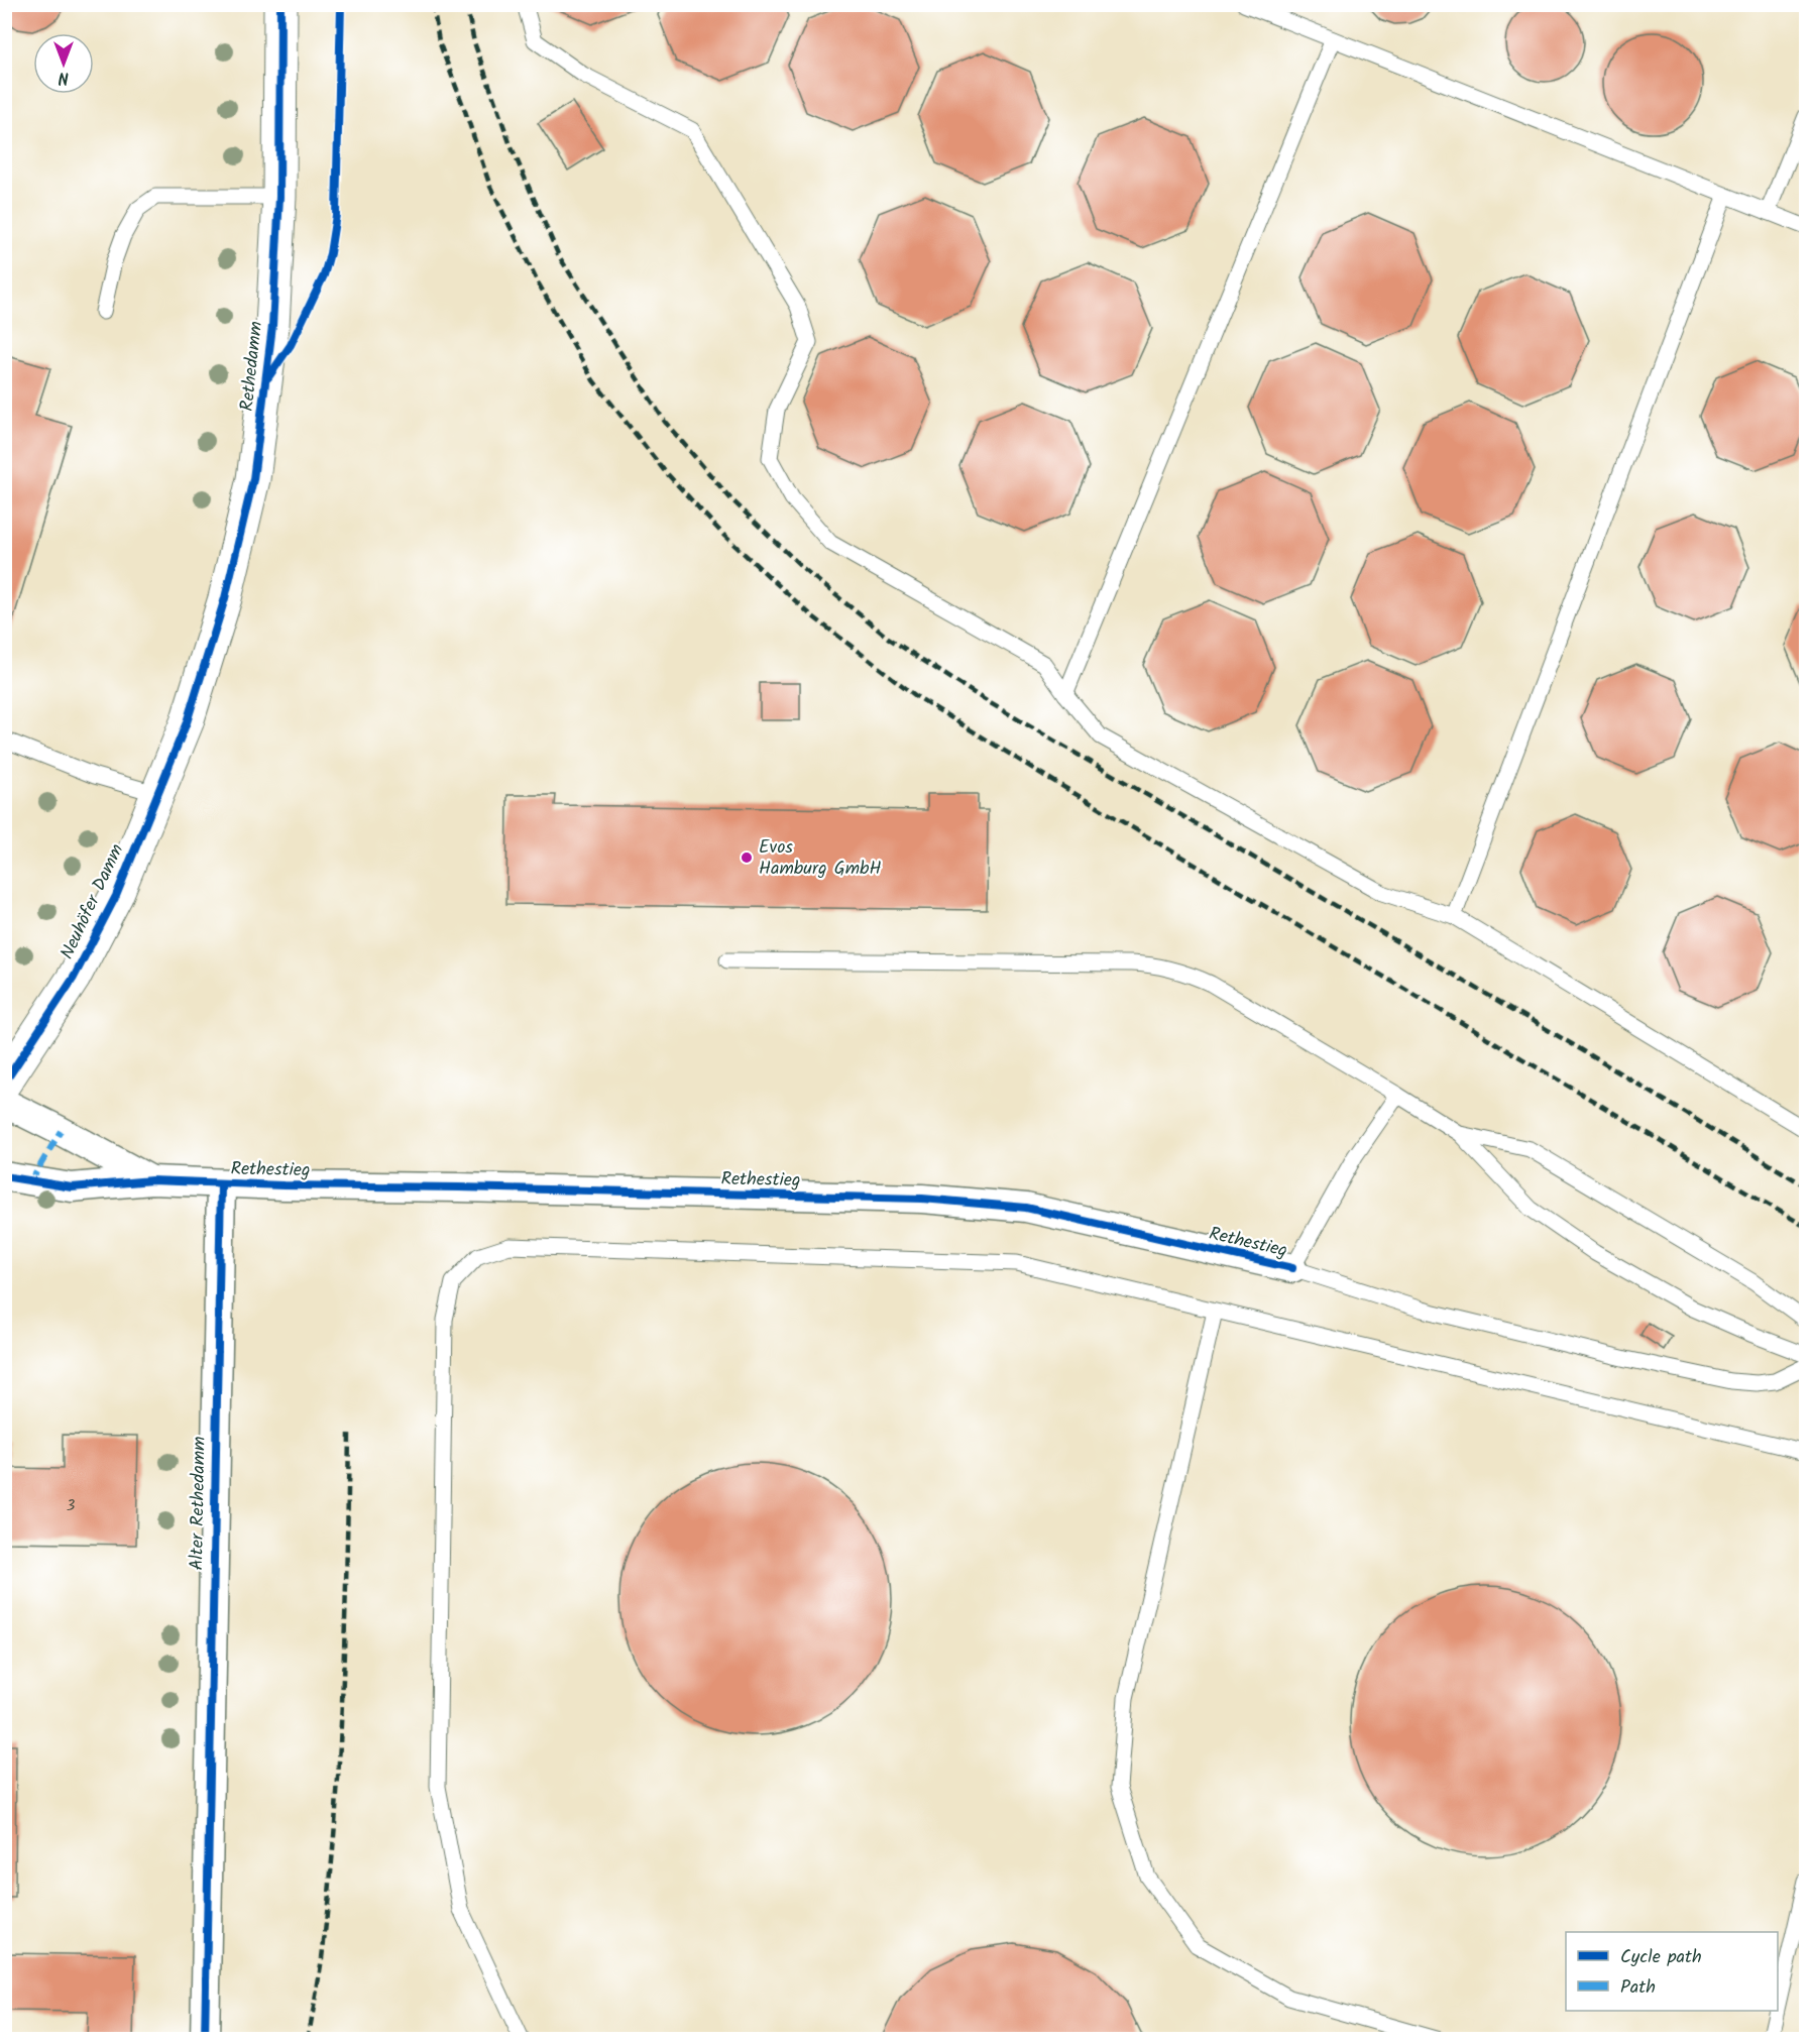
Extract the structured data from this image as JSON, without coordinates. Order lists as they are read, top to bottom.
{
  "streets": {
    "main road": ["Rethedamm", "Neuhöfer Damm"],
    "street": ["Rethestieg", "Alter Rethedamm"]
  },
  "crossings": [
    ["Rethedamm", "Neuhöfer Damm"],
    ["Rethestieg", "Alter Rethedamm"]
  ],
  "places": ["Evos Hamburg GmbH"],
  "house_numbers": ["3"],
  "legend": ["Cycle path", "Path"],
  "north": "bottom"
}
